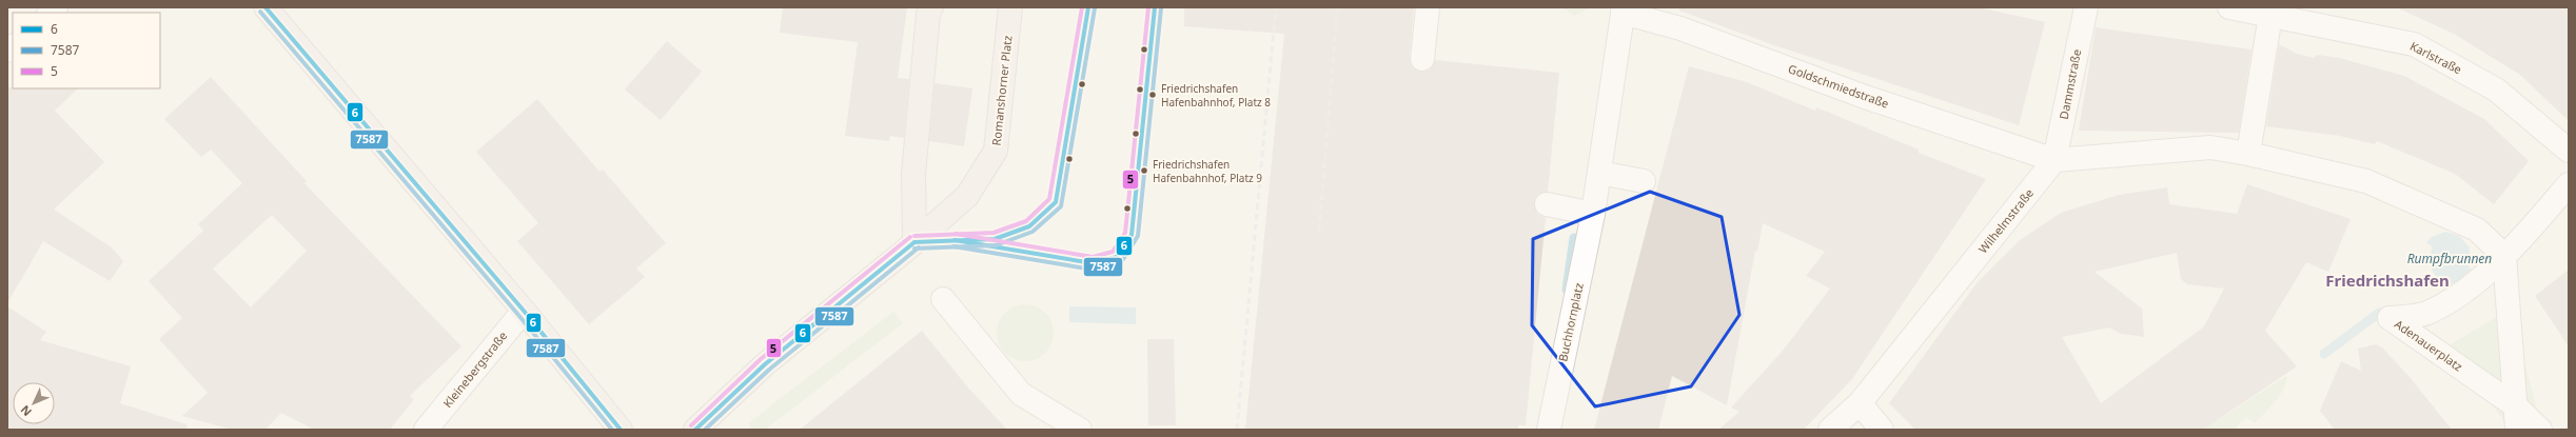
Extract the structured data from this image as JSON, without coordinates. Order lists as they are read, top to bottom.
{
  "streets": {
    "main road": ["Romanshorner Platz"],
    "street": [
      "Karlstraße",
      "Dammstraße",
      "Goldschmiedstraße",
      "Wilhelmstraße",
      "Buchhornplatz",
      "Adenauerplatz",
      "Kleinebergstraße"
    ]
  },
  "crossings": [
    ["Dammstraße", "Goldschmiedstraße"],
    ["Dammstraße", "Wilhelmstraße"],
    ["Goldschmiedstraße", "Wilhelmstraße"],
    ["Goldschmiedstraße", "Buchhornplatz"]
  ],
  "districts": ["Friedrichshafen"],
  "water": ["Rumpfbrunnen"],
  "places": ["Friedrichshafen Hafenbahnhof, Platz 8", "Friedrichshafen Hafenbahnhof, Platz 9"],
  "lines": ["transit line 6", "transit line 5", "transit line 7587"],
  "legend": ["6", "7587", "5"],
  "north": "bottom left"
}
